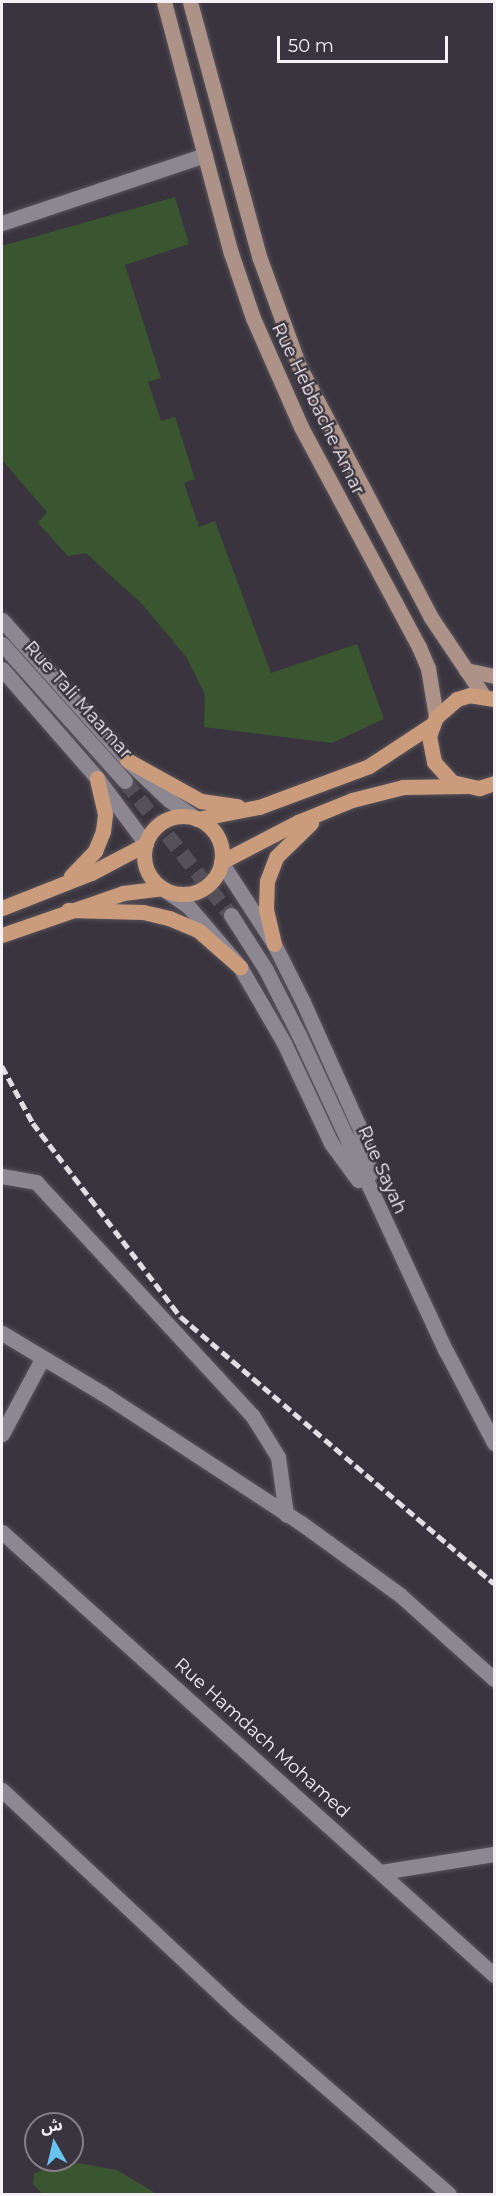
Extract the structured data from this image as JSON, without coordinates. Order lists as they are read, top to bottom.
{
  "streets": {
    "main road": ["Rue Hebbache Amar"],
    "street": ["Rue Tali Maamar", "Rue Sayah", "Rue Hamdach Mohamed"]
  },
  "scale_bar": "50 m",
  "north": "top"
}
